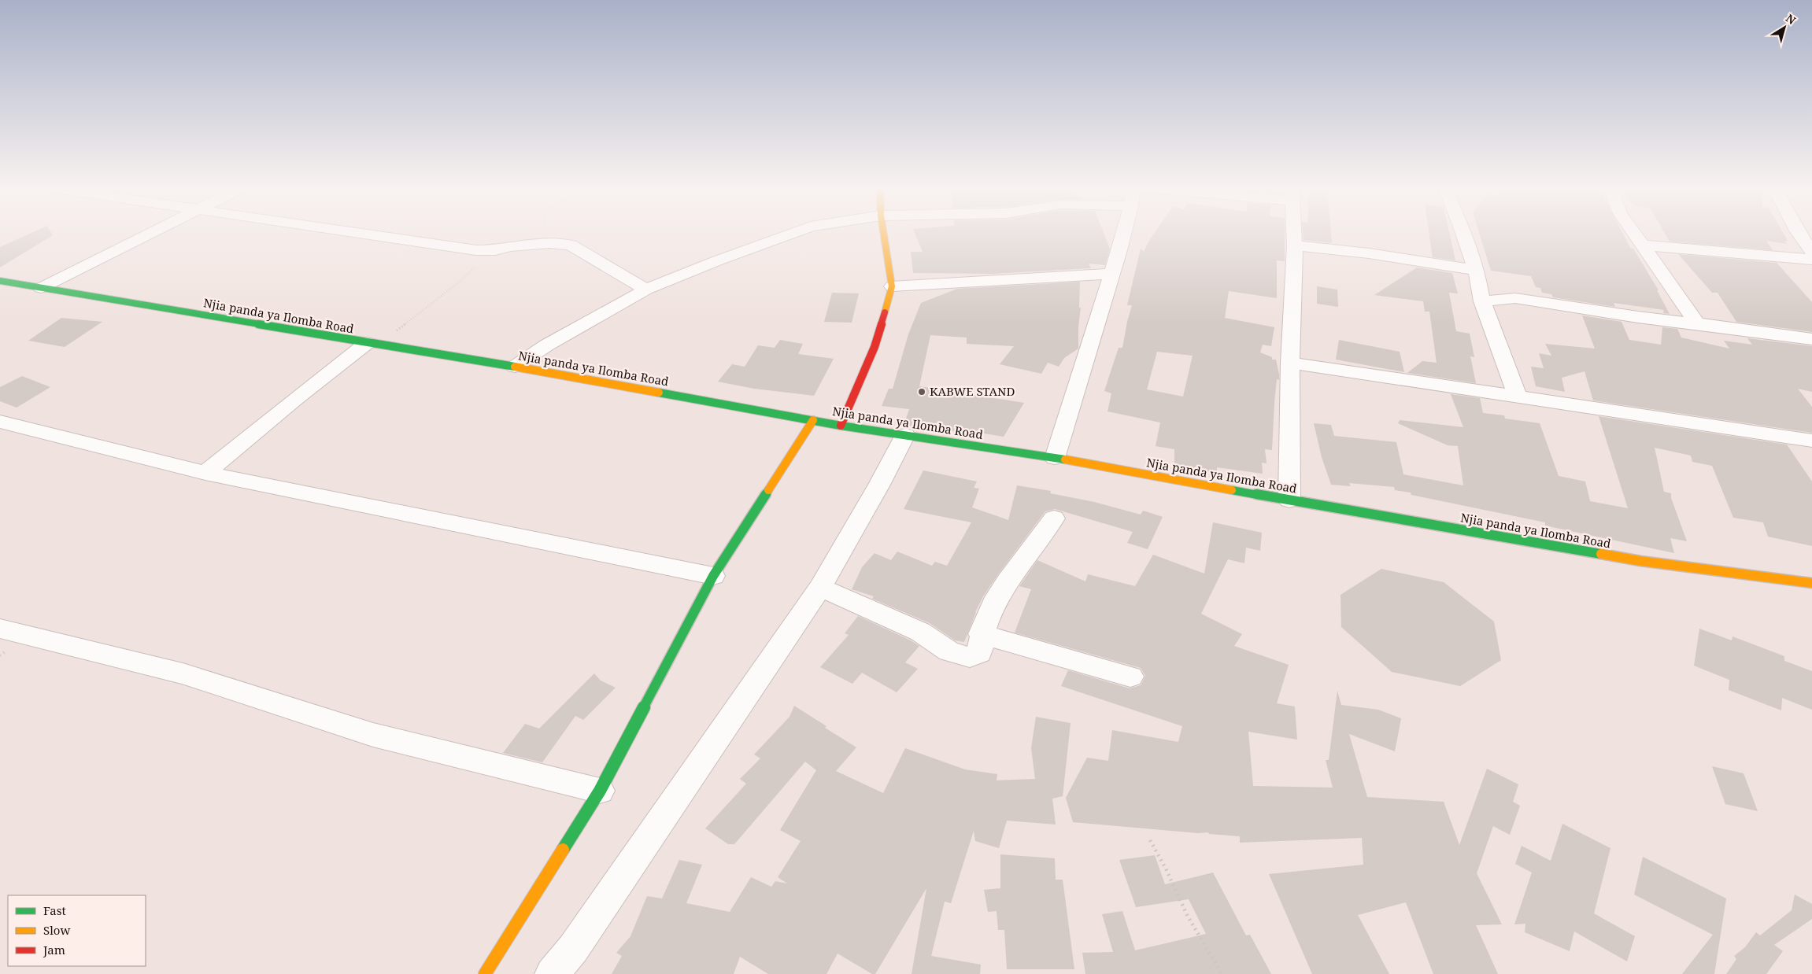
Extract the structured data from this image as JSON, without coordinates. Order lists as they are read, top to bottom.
{
  "streets": {
    "main road": ["Njia panda ya Ilomba Road"]
  },
  "places": ["KABWE STAND"],
  "legend": ["Fast", "Slow", "Jam"],
  "north": "top right"
}
